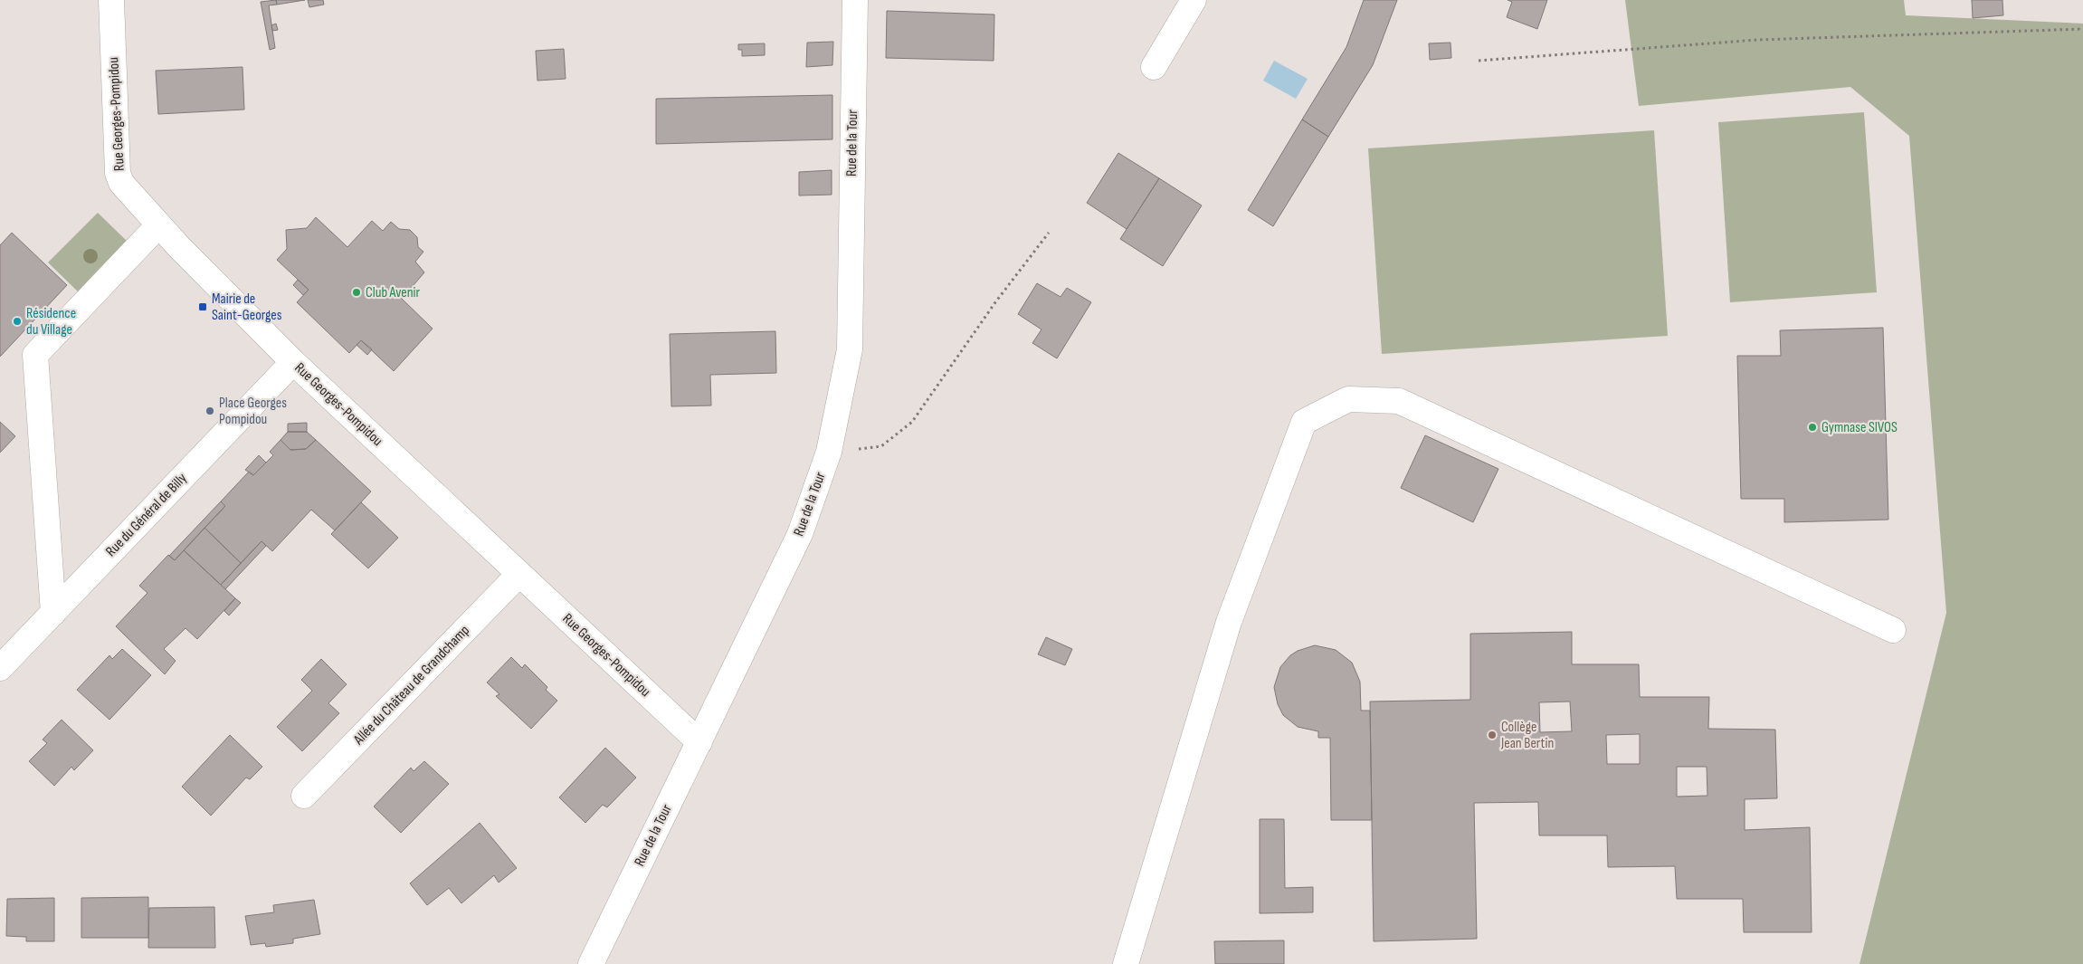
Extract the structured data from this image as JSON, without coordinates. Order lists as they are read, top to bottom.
{
  "streets": {
    "street": [
      "Rue Georges-Pompidou",
      "Rue de la Tour",
      "Rue du Général de Billy",
      "Allée du Château de Grandchamp"
    ]
  },
  "crossings": [
    ["Rue Georges-Pompidou", "Rue de la Tour"],
    ["Rue Georges-Pompidou", "Rue du Général de Billy"],
    ["Rue Georges-Pompidou", "Allée du Château de Grandchamp"]
  ],
  "places": {
    "other": [
      "Club Avenir",
      "Résidence du Village",
      "Place Georges Pompidou",
      "Gymnase SIVOS",
      "Collège Jean Bertin"
    ],
    "transit": ["Mairie de Saint-Georges"]
  }
}
